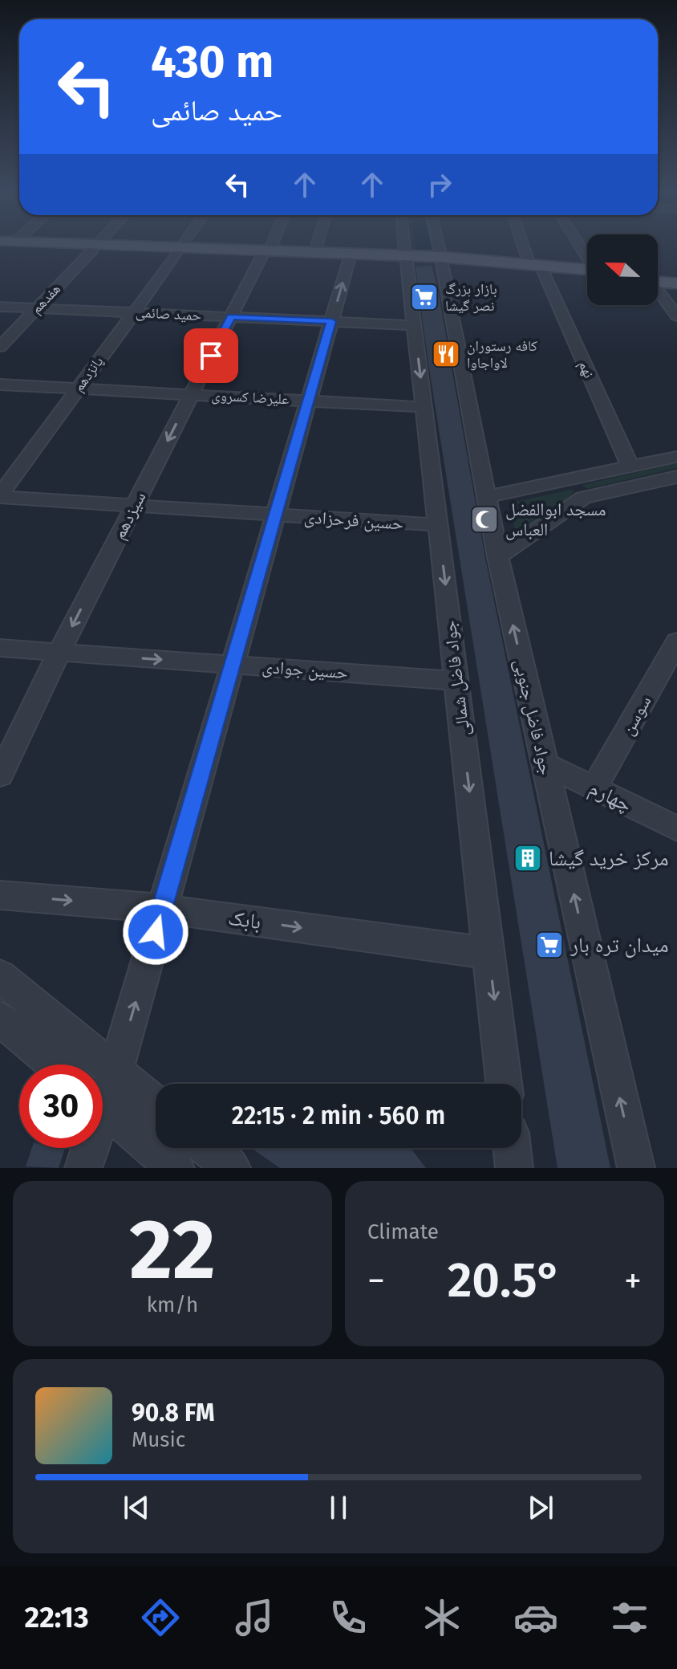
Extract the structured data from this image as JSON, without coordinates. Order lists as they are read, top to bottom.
{
  "streets": {
    "street": [
      "هفدهم",
      "حمید صائمی",
      "نهم",
      "پانزدهم",
      "علیرضا کسروی",
      "سیزدهم",
      "حسین فرحزادی",
      "حسین جوادی",
      "جواد فاضل شمالی",
      "سوسن",
      "جواد فاضل جنوبی",
      "چهارم",
      "بابک"
    ]
  },
  "crossings": [
    ["هفدهم", "حمید صائمی"],
    ["حمید صائمی", "پانزدهم"],
    ["حمید صائمی", "سیزدهم"],
    ["حمید صائمی", "جواد فاضل شمالی"],
    ["پانزدهم", "علیرضا کسروی"],
    ["پانزدهم", "حسین فرحزادی"],
    ["علیرضا کسروی", "سیزدهم"],
    ["علیرضا کسروی", "جواد فاضل شمالی"],
    ["سیزدهم", "حسین فرحزادی"],
    ["سیزدهم", "حسین جوادی"],
    ["حسین فرحزادی", "جواد فاضل شمالی"],
    ["حسین جوادی", "جواد فاضل شمالی"],
    ["جواد فاضل شمالی", "بابک"],
    ["سوسن", "چهارم"],
    ["جواد فاضل جنوبی", "چهارم"]
  ],
  "one_way": [
    "حسین جوادی",
    "جواد فاضل شمالی",
    "جواد فاضل جنوبی",
    "بابک"
  ],
  "places": {
    "supermarket": ["بازار بزرگ نصر گیشا", "میدان تره بار"],
    "restaurant": ["کافه رستوران لاواجاوا"],
    "mosque": ["مسجد ابوالفضل العباس"],
    "building": ["مرکز خرید گیشا"]
  },
  "north": "left",
  "page": {
    "turn": ["430 m", "حمید صائمی"],
    "limit": "30",
    "trip": "22:15 · 2 min · 560 m",
    "tile": [
      ["22", "km/h"],
      "Climate"
    ],
    "heat": ["−", "20.5°", "+"],
    "song": ["90.8 FM", "Music"],
    "tabs": "22:13"
  }
}
